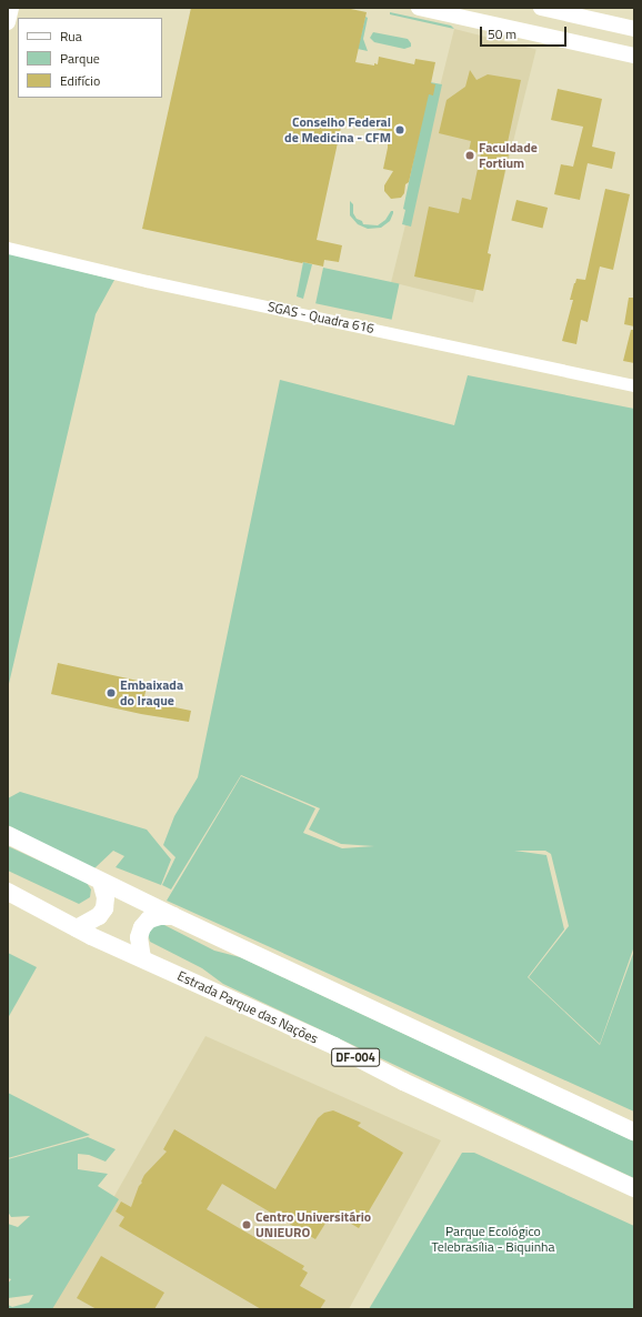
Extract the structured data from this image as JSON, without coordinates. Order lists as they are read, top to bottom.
{
  "streets": {
    "highway": ["Estrada Parque das Nações", "DF-004"],
    "street": ["SGAS - Quadra 616"]
  },
  "parks": ["Parque Ecológico Telebrasília - Biquinha"],
  "places": [
    "Conselho Federal de Medicina - CFM",
    "Faculdade Fortium",
    "Embaixada do Iraque",
    "Centro Universitário UNIEURO"
  ],
  "legend": ["Rua", "Parque", "Edifício"],
  "scale_bar": "50 m"
}
